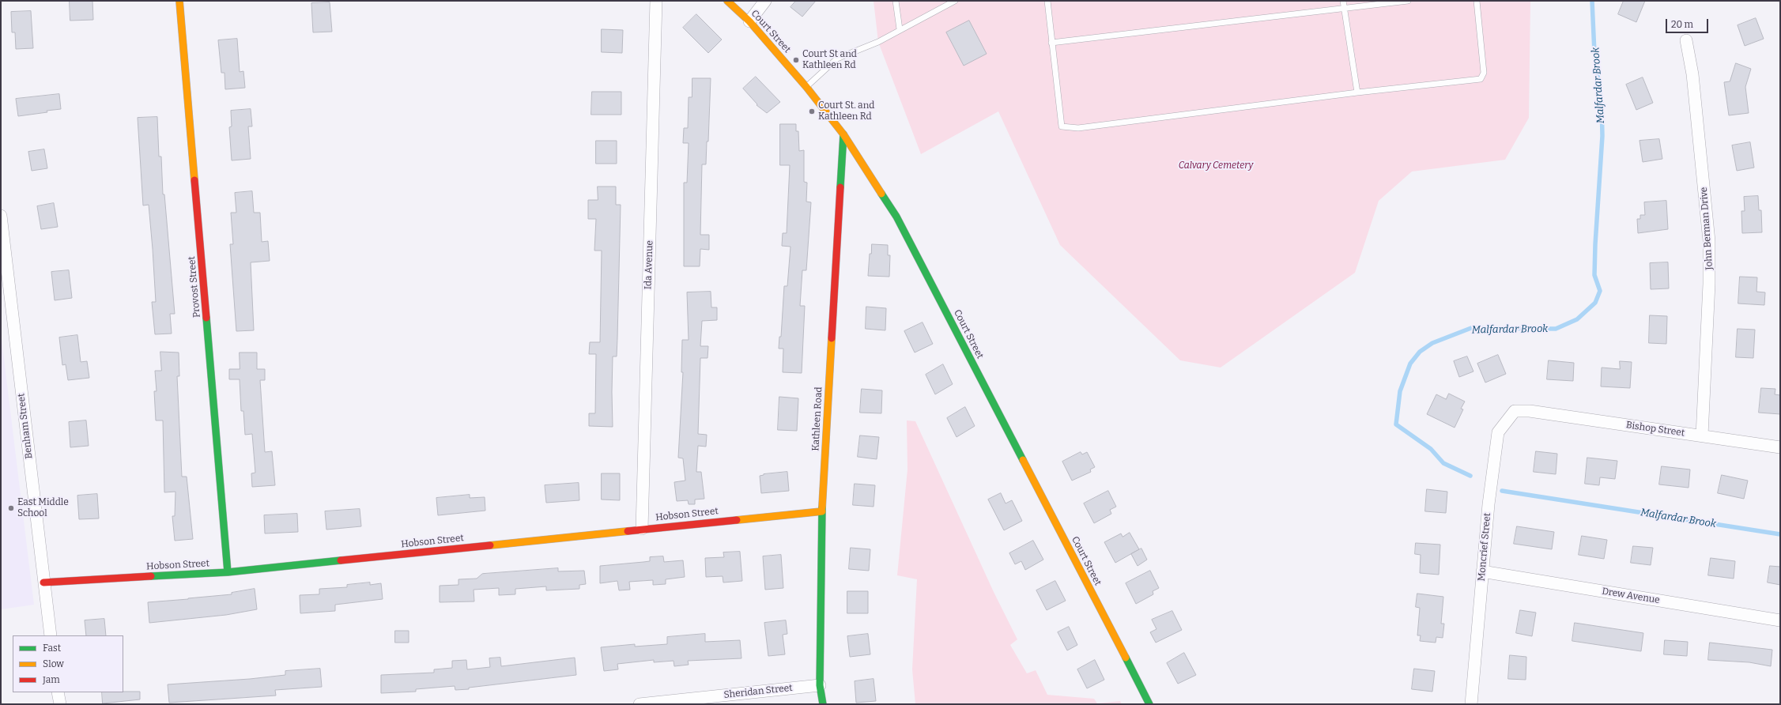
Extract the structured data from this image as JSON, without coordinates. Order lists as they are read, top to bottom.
{
  "streets": {
    "street": [
      "Court Street",
      "John Berman Drive",
      "Ida Avenue",
      "Provost Street",
      "Kathleen Road",
      "Benham Street",
      "Bishop Street",
      "Hobson Street",
      "Moncrief Street",
      "Drew Avenue",
      "Sheridan Street"
    ]
  },
  "crossings": [
    ["Court Street", "Kathleen Road"],
    ["John Berman Drive", "Bishop Street"],
    ["Ida Avenue", "Hobson Street"],
    ["Provost Street", "Hobson Street"],
    ["Kathleen Road", "Hobson Street"],
    ["Kathleen Road", "Sheridan Street"],
    ["Benham Street", "Hobson Street"],
    ["Bishop Street", "Moncrief Street"],
    ["Moncrief Street", "Drew Avenue"]
  ],
  "water": ["Malfardar Brook"],
  "parks": ["Calvary Cemetery"],
  "places": ["Court St and Kathleen Rd", "Court St. and Kathleen Rd", "East Middle School"],
  "legend": ["Fast", "Slow", "Jam"],
  "scale_bar": "20 m"
}
